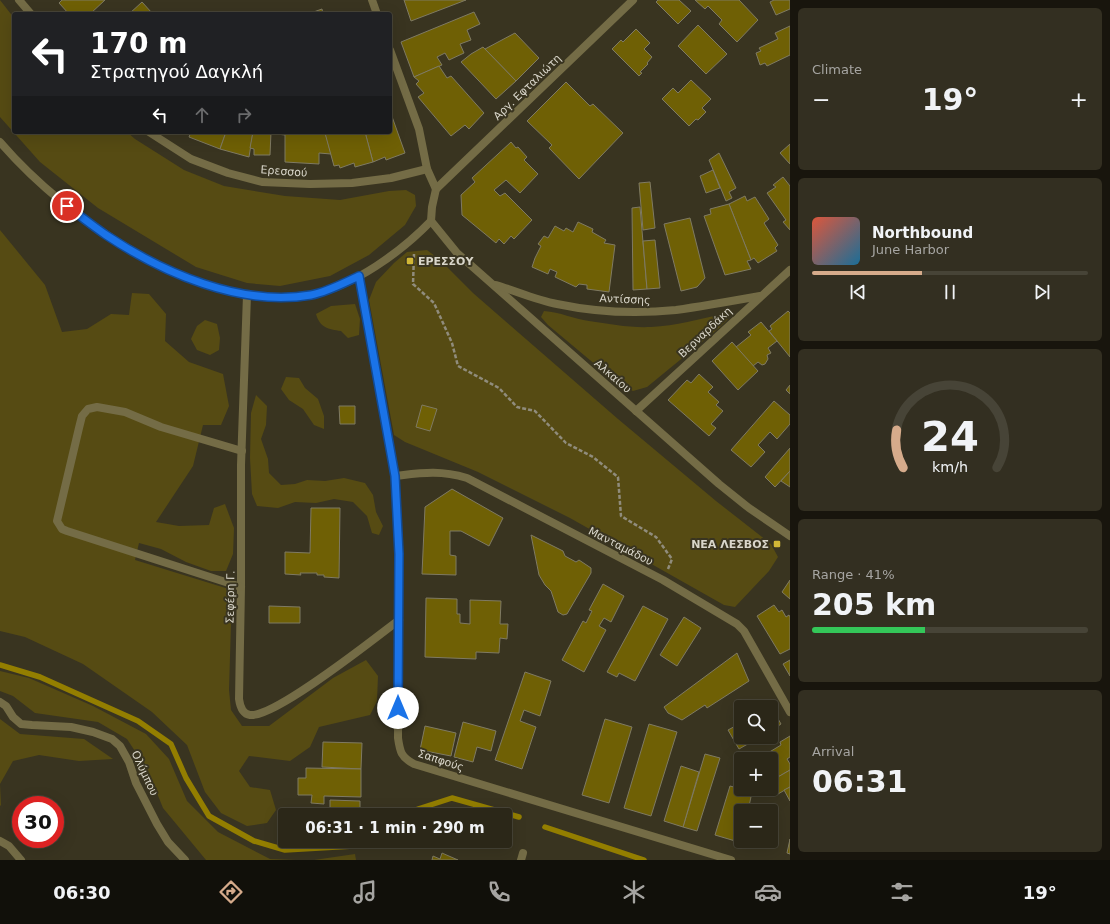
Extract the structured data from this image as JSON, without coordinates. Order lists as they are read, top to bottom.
{
  "streets": {
    "street": [
      "Αργ. Εφταλιώτη",
      "Ερεσσού",
      "Αντίσσης",
      "Βερναρδάκη",
      "Αλκαίου",
      "Μανταμάδου",
      "Σεφέρη Γ.",
      "Σαπφούς",
      "Ολύμπου"
    ]
  },
  "crossings": [
    ["Αντίσσης", "Βερναρδάκη"],
    ["Αντίσσης", "Αλκαίου"],
    ["Βερναρδάκη", "Αλκαίου"],
    ["Μανταμάδου", "Σαπφούς"],
    ["Σεφέρη Γ.", "Σαπφούς"]
  ],
  "places": {
    "transit": ["ΕΡΕΣΣΟΥ", "ΝΕΑ ΛΕΣΒΟΣ"]
  },
  "page": {
    "tile": [
      "Climate",
      ["Range · 41%", "205 km"],
      ["Arrival", "06:31"]
    ],
    "turn": ["170 m", "Στρατηγού Δαγκλή"],
    "heat": ["−", "19°", "+"],
    "song": ["Northbound", "June Harbor"],
    "map_buttons": ["+", "−"],
    "limit": "30",
    "trip": "06:31 · 1 min · 290 m",
    "tabs": ["06:30", "19°"],
    "gauge": ["24", "km/h"]
  }
}
